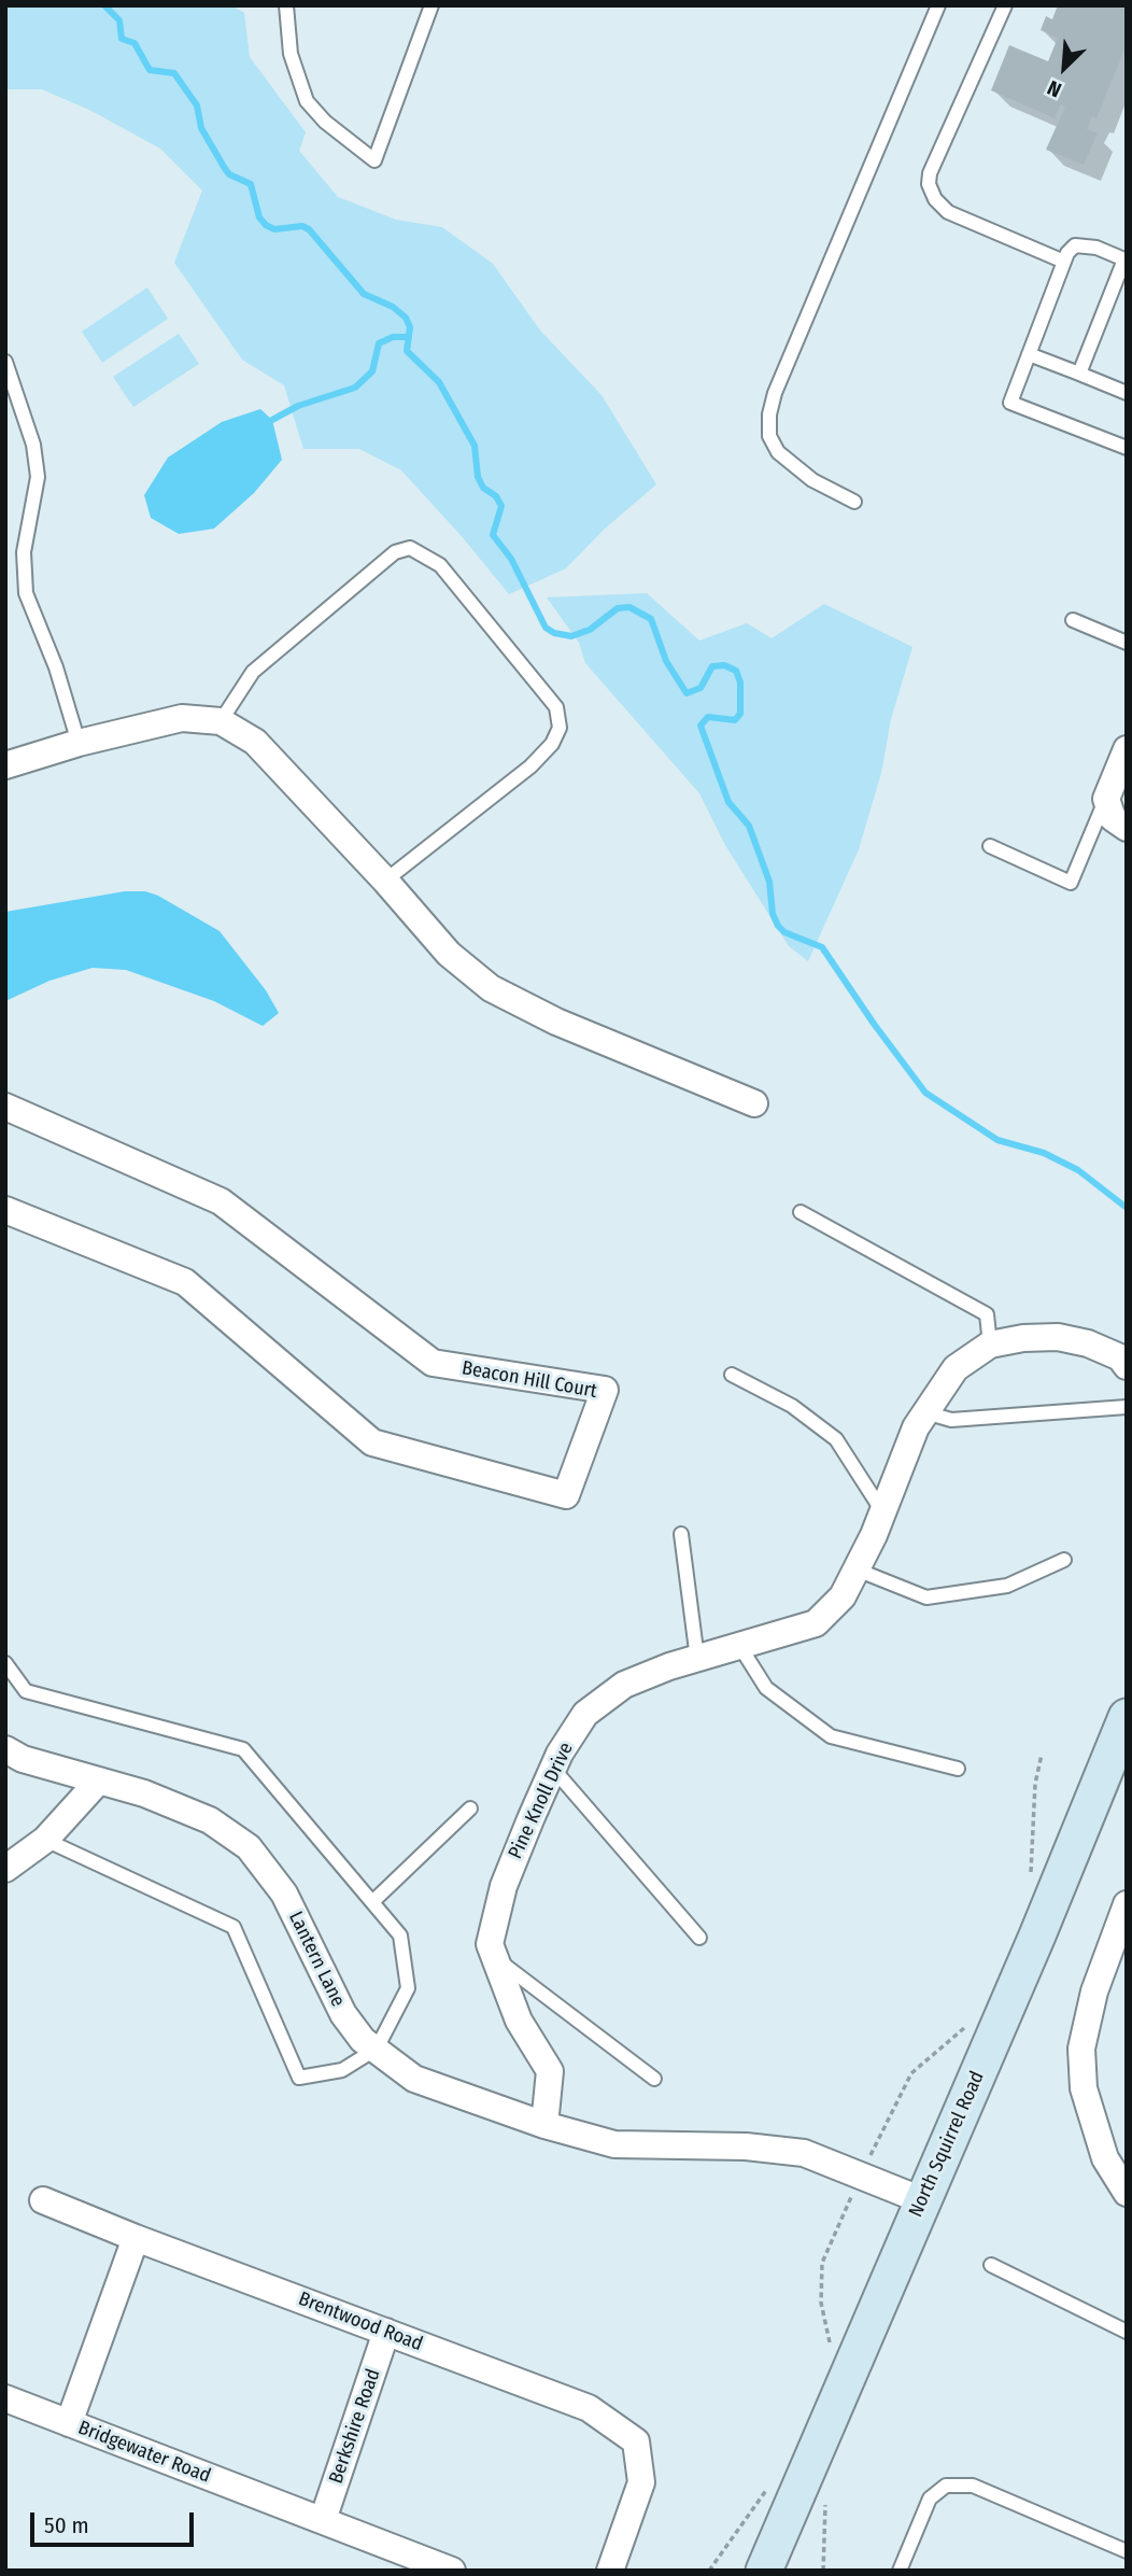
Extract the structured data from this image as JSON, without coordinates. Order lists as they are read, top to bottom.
{
  "streets": {
    "street": [
      "Beacon Hill Court",
      "Pine Knoll Drive",
      "Lantern Lane",
      "North Squirrel Road",
      "Brentwood Road",
      "Berkshire Road",
      "Bridgewater Road"
    ]
  },
  "crossings": [
    ["Pine Knoll Drive", "Lantern Lane"],
    ["Brentwood Road", "Berkshire Road"],
    ["Berkshire Road", "Bridgewater Road"]
  ],
  "scale_bar": "50 m",
  "north": "bottom left"
}
